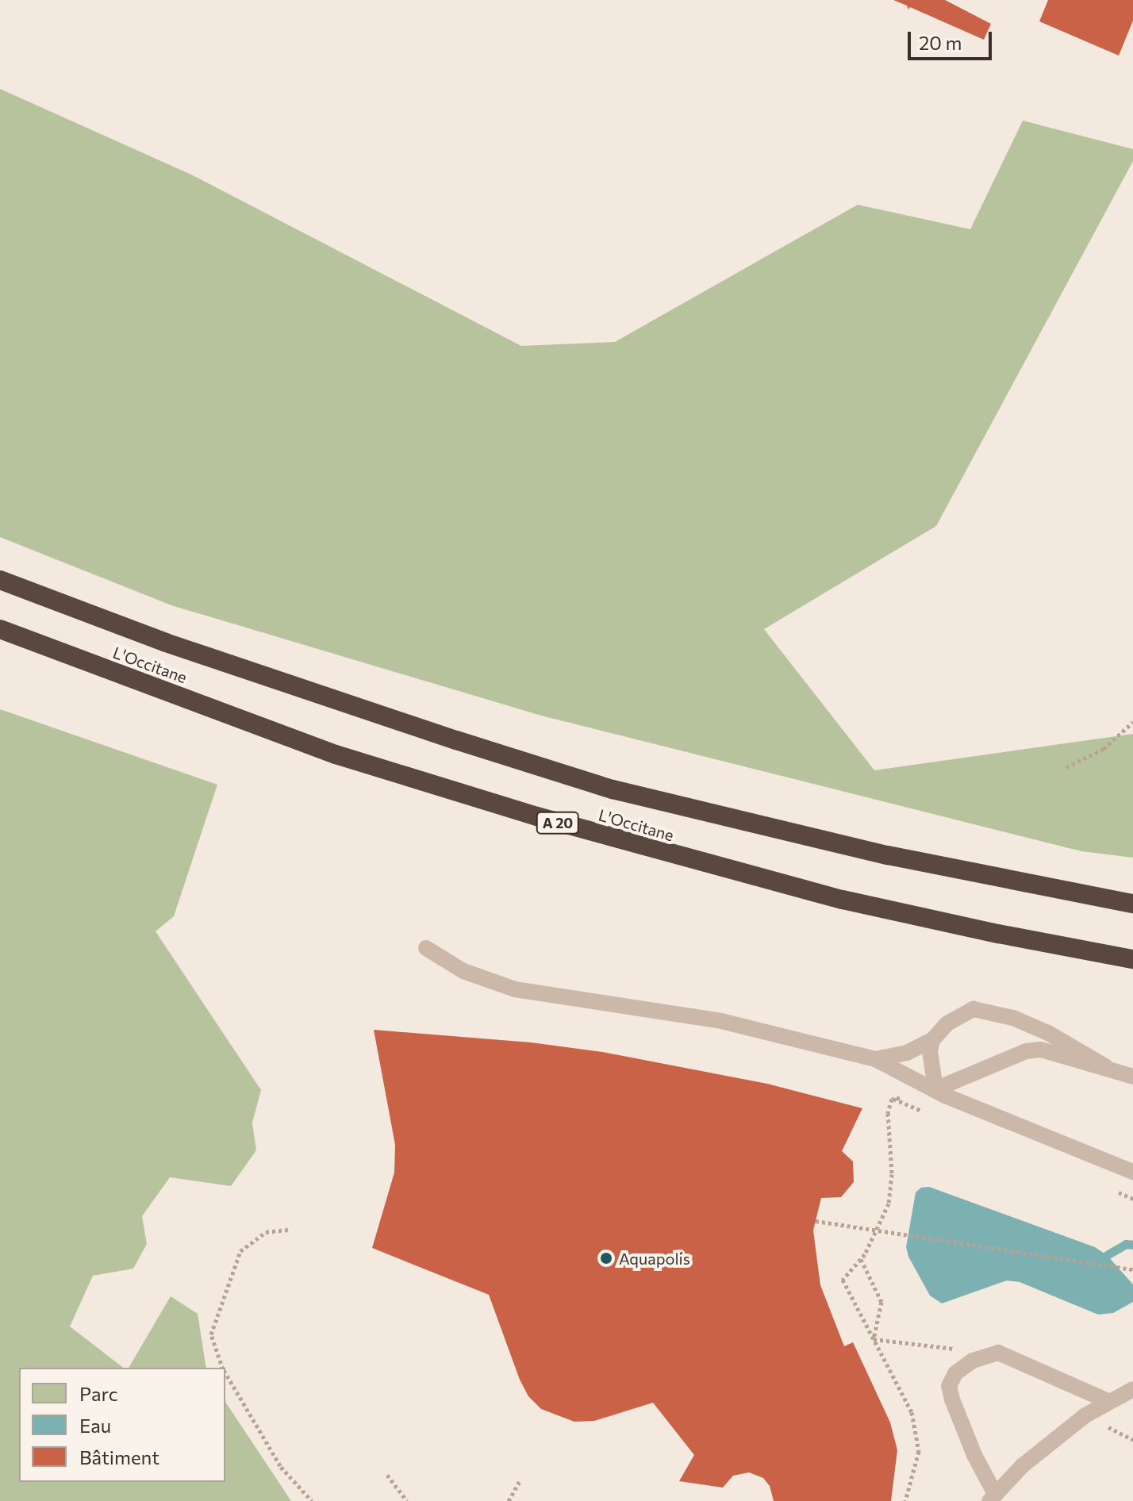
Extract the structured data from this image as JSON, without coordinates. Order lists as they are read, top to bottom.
{
  "streets": {
    "highway": ["L'Occitane", "A 20"]
  },
  "places": ["Aquapolis"],
  "legend": ["Parc", "Eau", "Bâtiment"],
  "scale_bar": "20 m"
}
